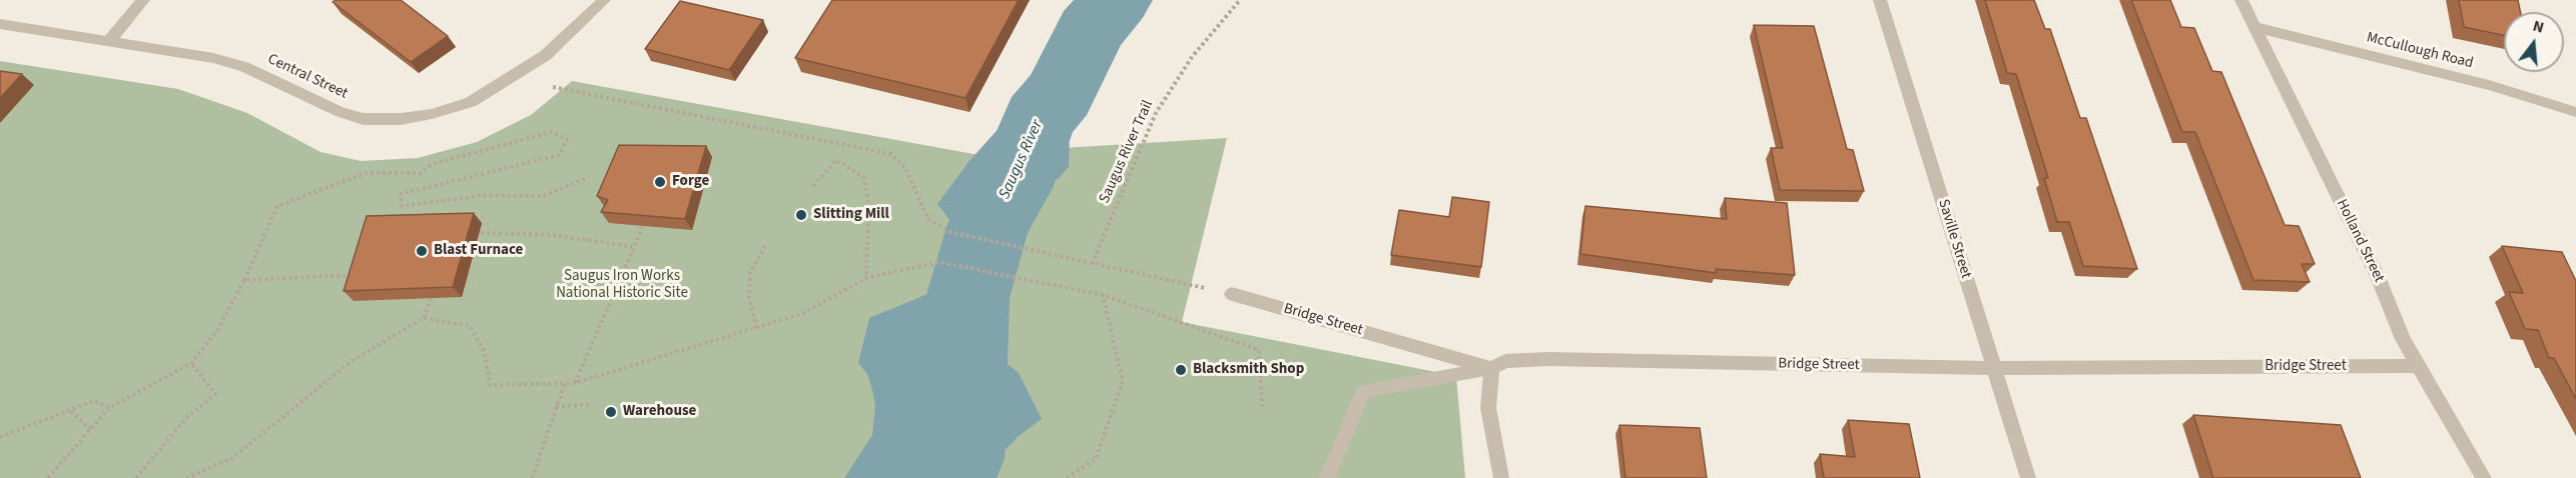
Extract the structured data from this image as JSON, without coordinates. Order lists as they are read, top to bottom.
{
  "streets": {
    "street": [
      "McCullough Road",
      "Central Street",
      "Saville Street",
      "Holland Street",
      "Bridge Street"
    ],
    "path": ["Saugus River Trail"]
  },
  "crossings": [
    ["McCullough Road", "Holland Street"],
    ["Saville Street", "Bridge Street"],
    ["Holland Street", "Bridge Street"]
  ],
  "water": ["Saugus River"],
  "parks": ["Saugus Iron Works National Historic Site"],
  "places": [
    "Forge",
    "Slitting Mill",
    "Blast Furnace",
    "Blacksmith Shop",
    "Warehouse"
  ],
  "north": "top"
}
